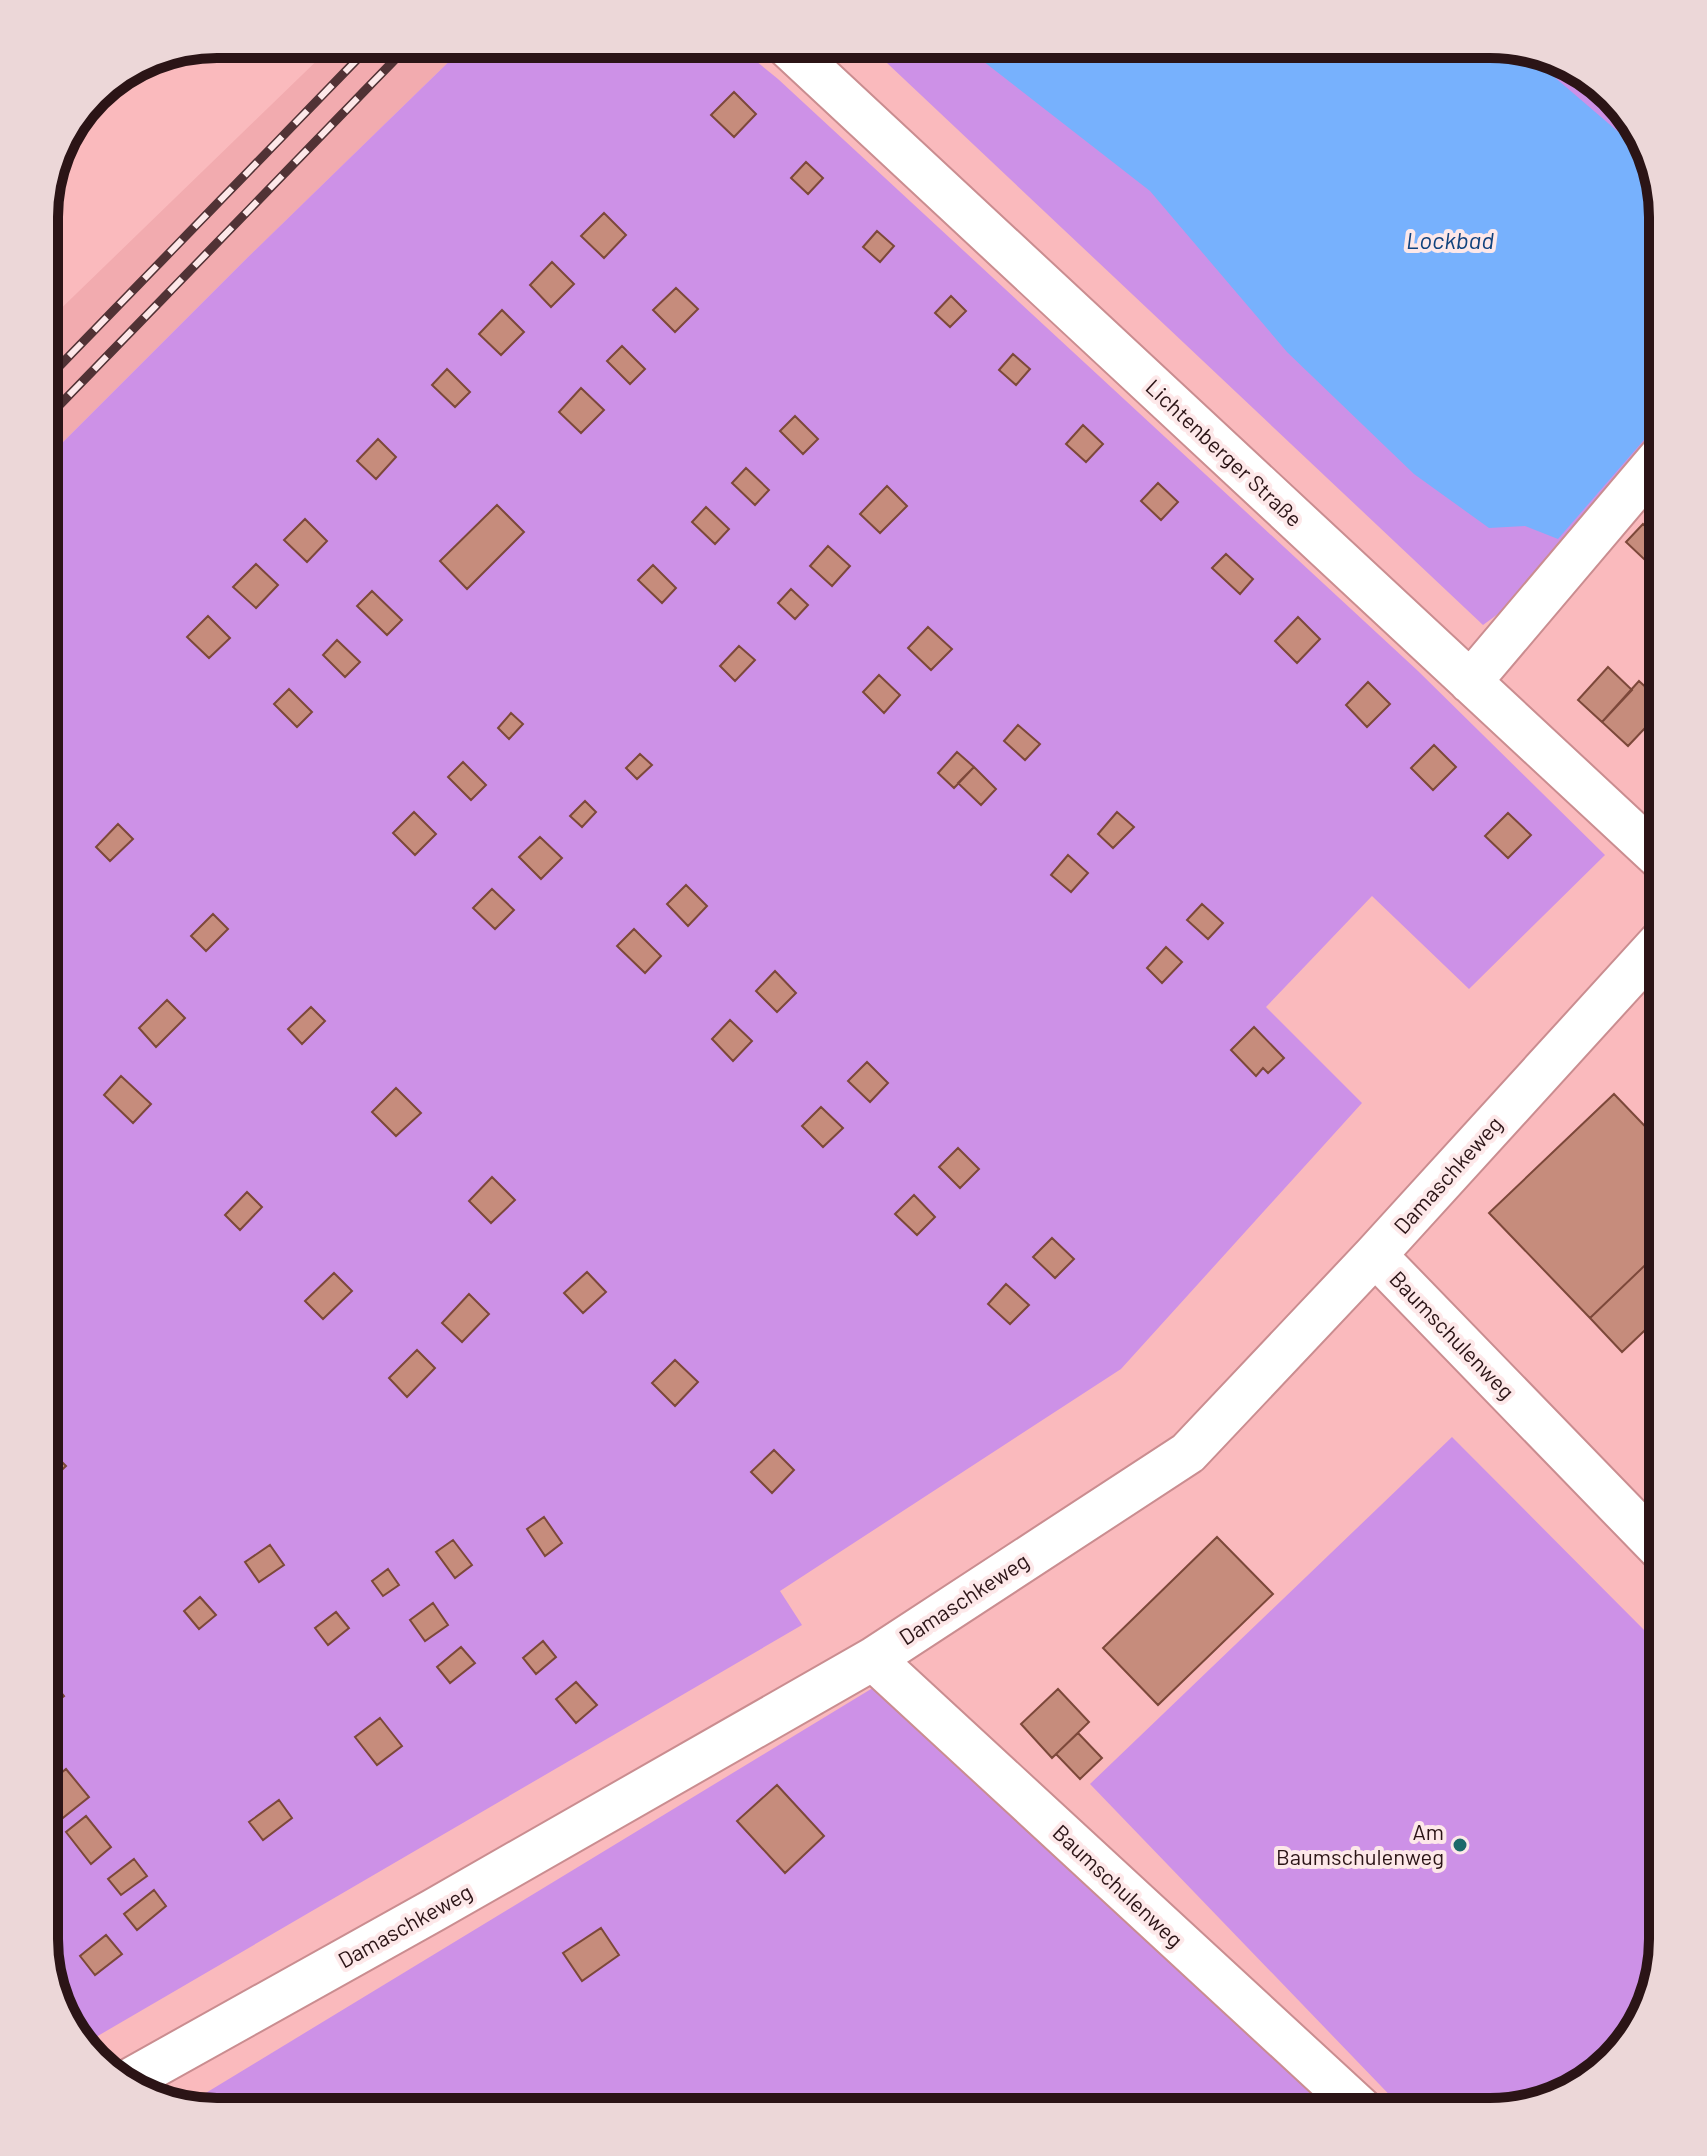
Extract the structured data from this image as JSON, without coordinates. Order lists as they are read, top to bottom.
{
  "streets": {
    "street": ["Lichtenberger Straße", "Damaschkeweg", "Baumschulenweg"]
  },
  "crossings": [
    ["Damaschkeweg", "Baumschulenweg"]
  ],
  "water": ["Lockbad"],
  "places": ["Am Baumschulenweg"]
}
